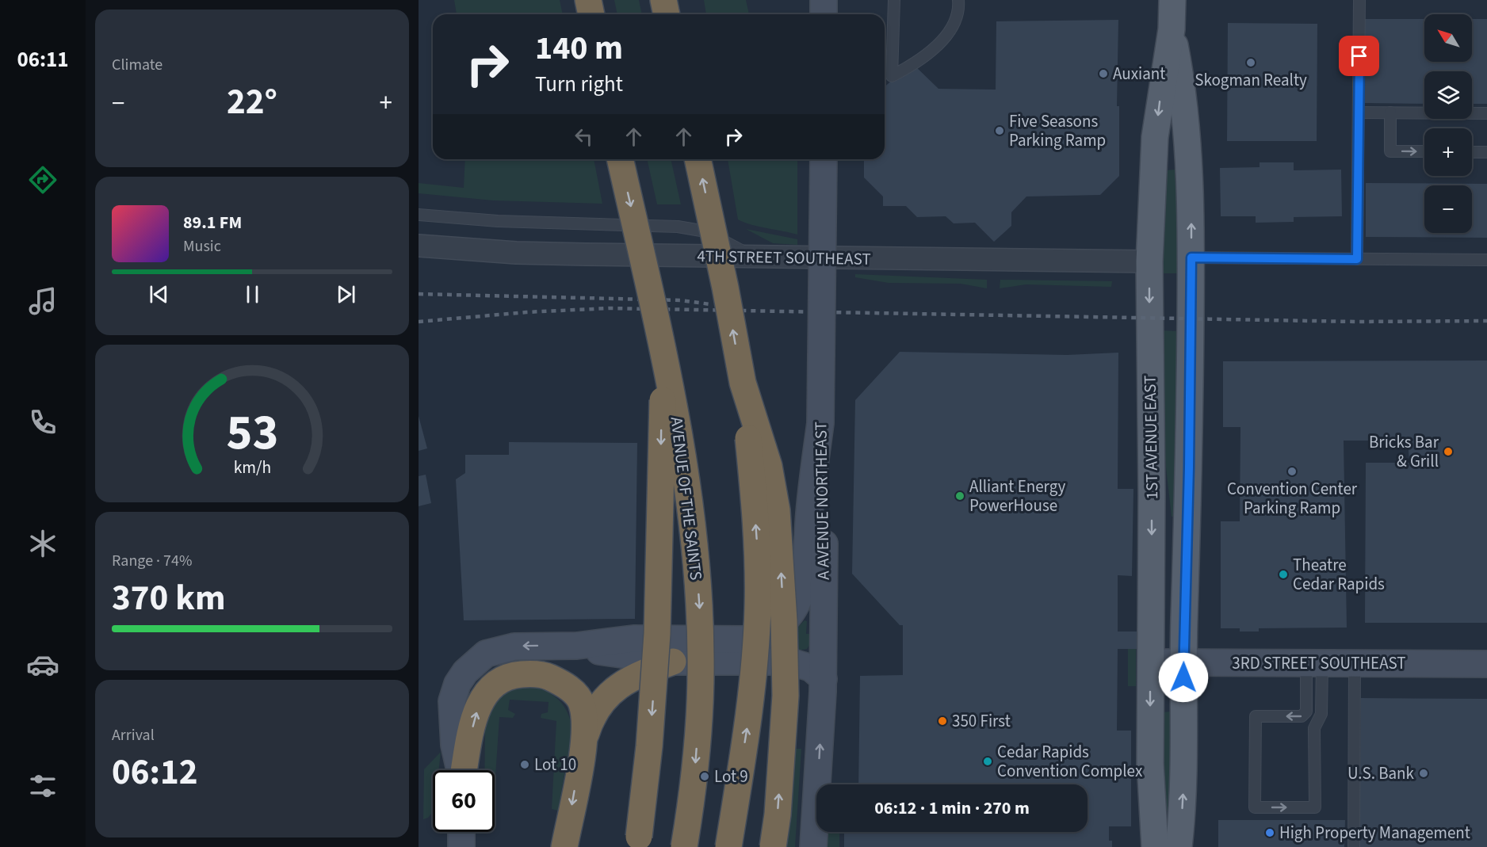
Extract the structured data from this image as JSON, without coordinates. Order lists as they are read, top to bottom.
{
  "streets": {
    "highway": ["AVENUE OF THE SAINTS"],
    "main road": ["1ST AVENUE EAST"],
    "street": ["4TH STREET SOUTHEAST", "A AVENUE NORTHEAST", "3RD STREET SOUTHEAST"]
  },
  "crossings": [
    ["4TH STREET SOUTHEAST", "1ST AVENUE EAST"],
    ["1ST AVENUE EAST", "3RD STREET SOUTHEAST"]
  ],
  "places": [
    "Skogman Realty",
    "Auxiant",
    "Five Seasons Parking Ramp",
    "Bricks Bar & Grill",
    "Convention Center Parking Ramp",
    "Alliant Energy PowerHouse",
    "Theatre Cedar Rapids",
    "350 First",
    "Cedar Rapids Convention Complex",
    "Lot 10",
    "U.S. Bank",
    "Lot 9",
    "High Property Management"
  ],
  "north": "top left",
  "page": {
    "tabs": "06:11",
    "tile": [
      "Climate",
      ["Range · 74%", "370 km"],
      ["Arrival", "06:12"]
    ],
    "map_buttons": ["+", "−"],
    "turn": ["140 m", "Turn right"],
    "heat": ["−", "22°", "+"],
    "song": ["89.1 FM", "Music"],
    "limit": "60",
    "trip": "06:12 · 1 min · 270 m",
    "gauge": ["53", "km/h"]
  }
}
